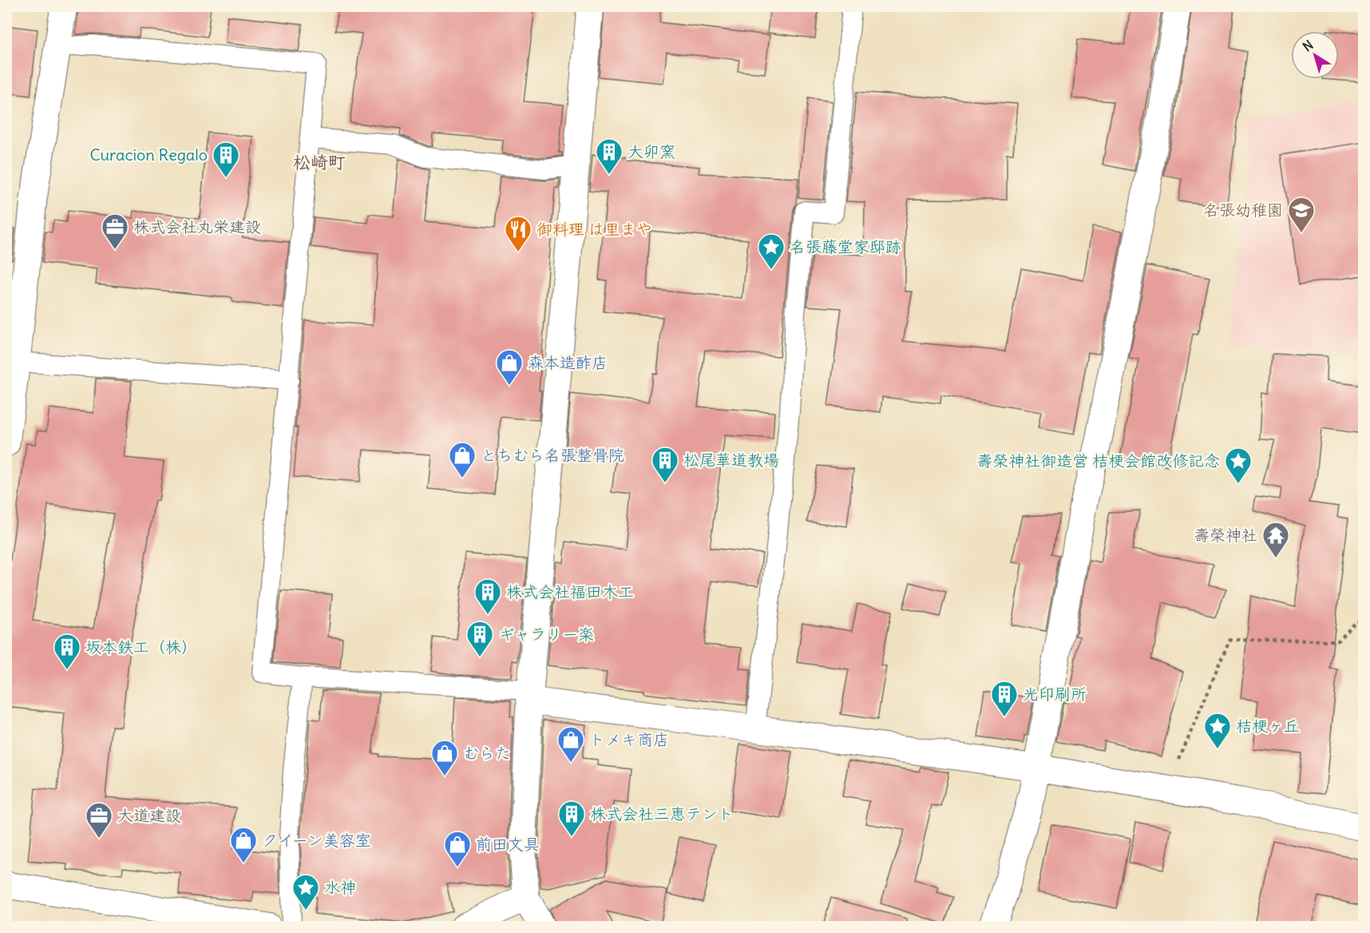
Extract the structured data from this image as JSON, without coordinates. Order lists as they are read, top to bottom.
{
  "districts": ["松崎町"],
  "places": {
    "building": [
      "大卯窯",
      "Curacion Regalo",
      "松尾華道教場",
      "株式会社福田木工",
      "ギャラリー楽",
      "坂本鉄工（株）",
      "光印刷所",
      "株式会社三恵テント"
    ],
    "school or university": ["名張幼稚園"],
    "office": ["株式会社丸栄建設", "大道建設"],
    "restaurant": ["御料理 は里まや"],
    "place": [
      "名張藤堂家邸跡",
      "壽榮神社御造営 桔梗会館改修記念",
      "桔梗ヶ丘",
      "水神"
    ],
    "shop": [
      "森本造酢店",
      "とちむら名張整骨院",
      "トメキ商店",
      "むらた",
      "クイーン美容室",
      "前田文具"
    ],
    "temple": ["壽榮神社"]
  },
  "north": "top left"
}
